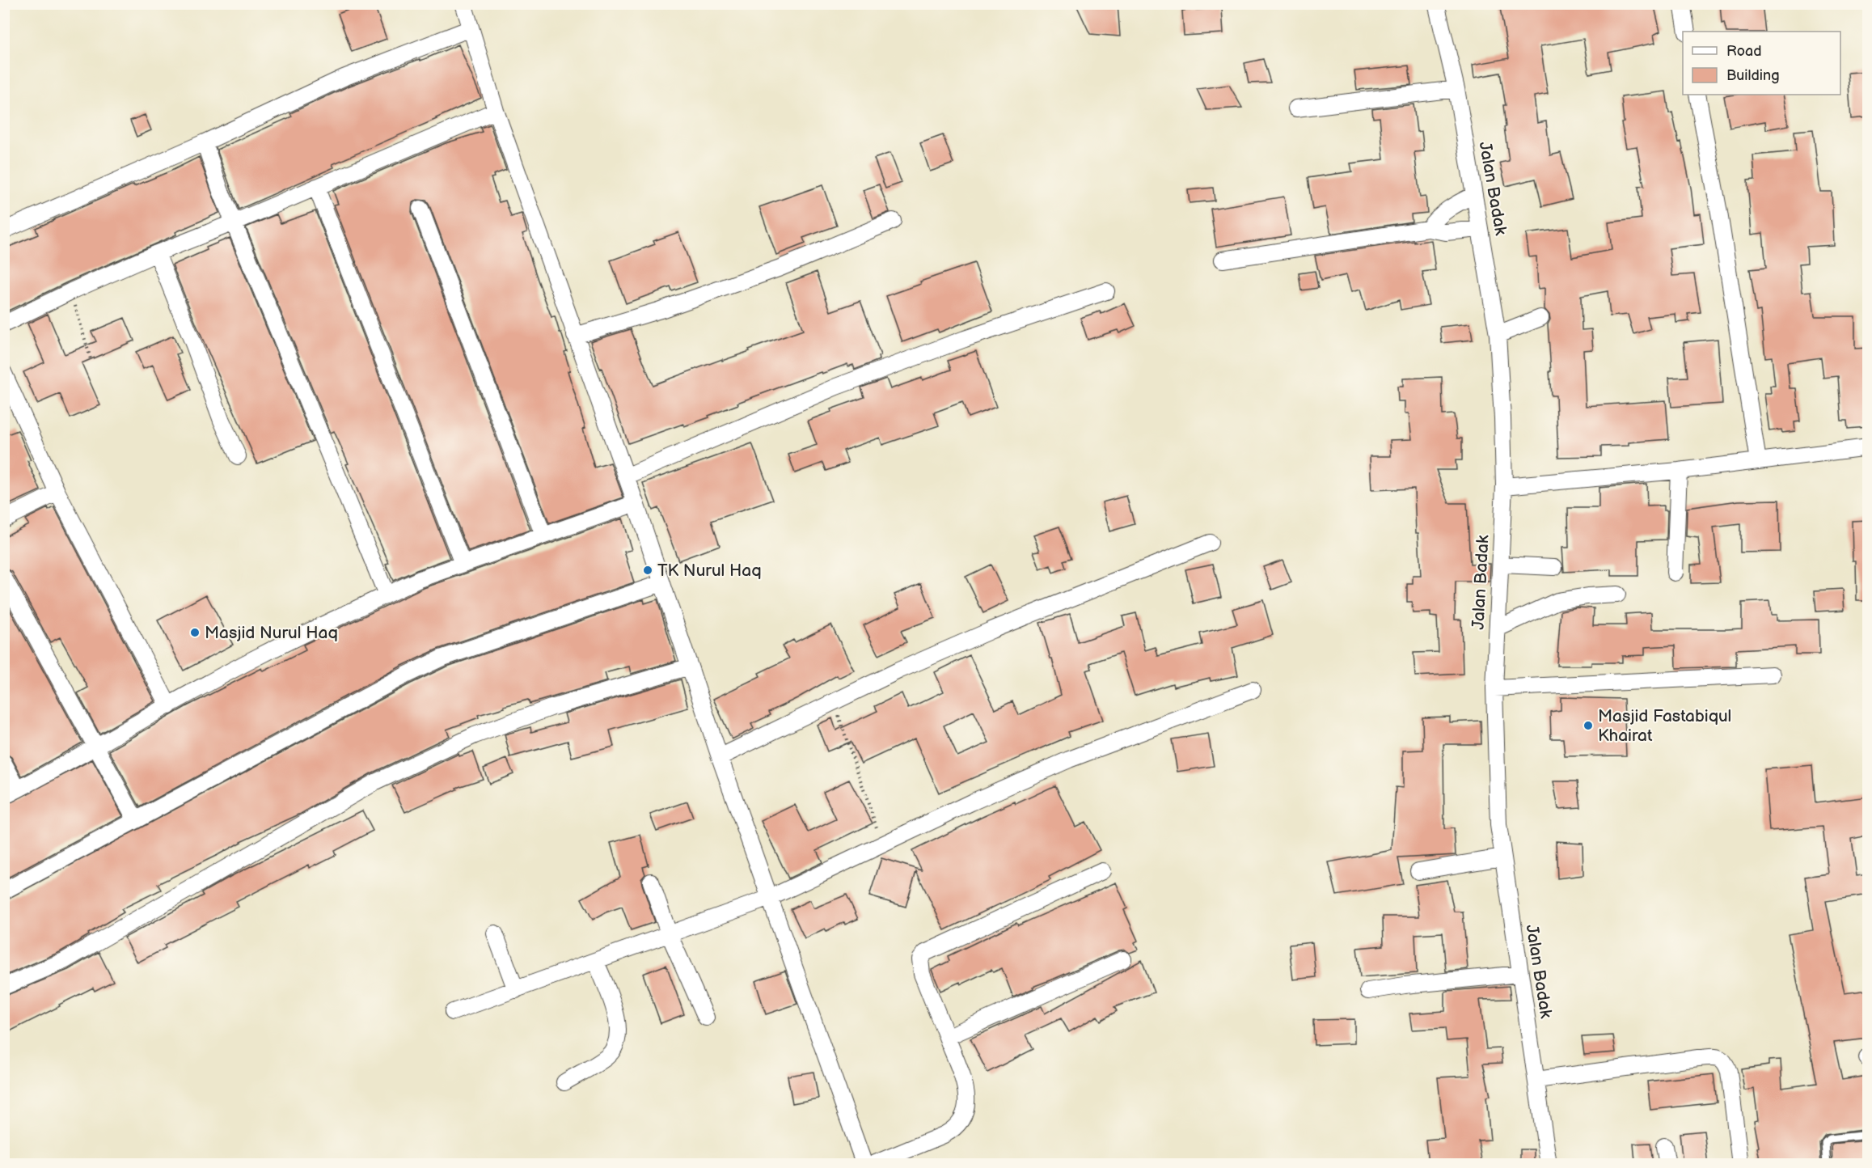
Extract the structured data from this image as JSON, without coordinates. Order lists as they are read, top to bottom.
{
  "streets": {
    "street": ["Jalan Badak"]
  },
  "places": ["TK Nurul Haq", "Masjid Nurul Haq", "Masjid Fastabiqul Khairat"],
  "legend": ["Road", "Building"]
}
